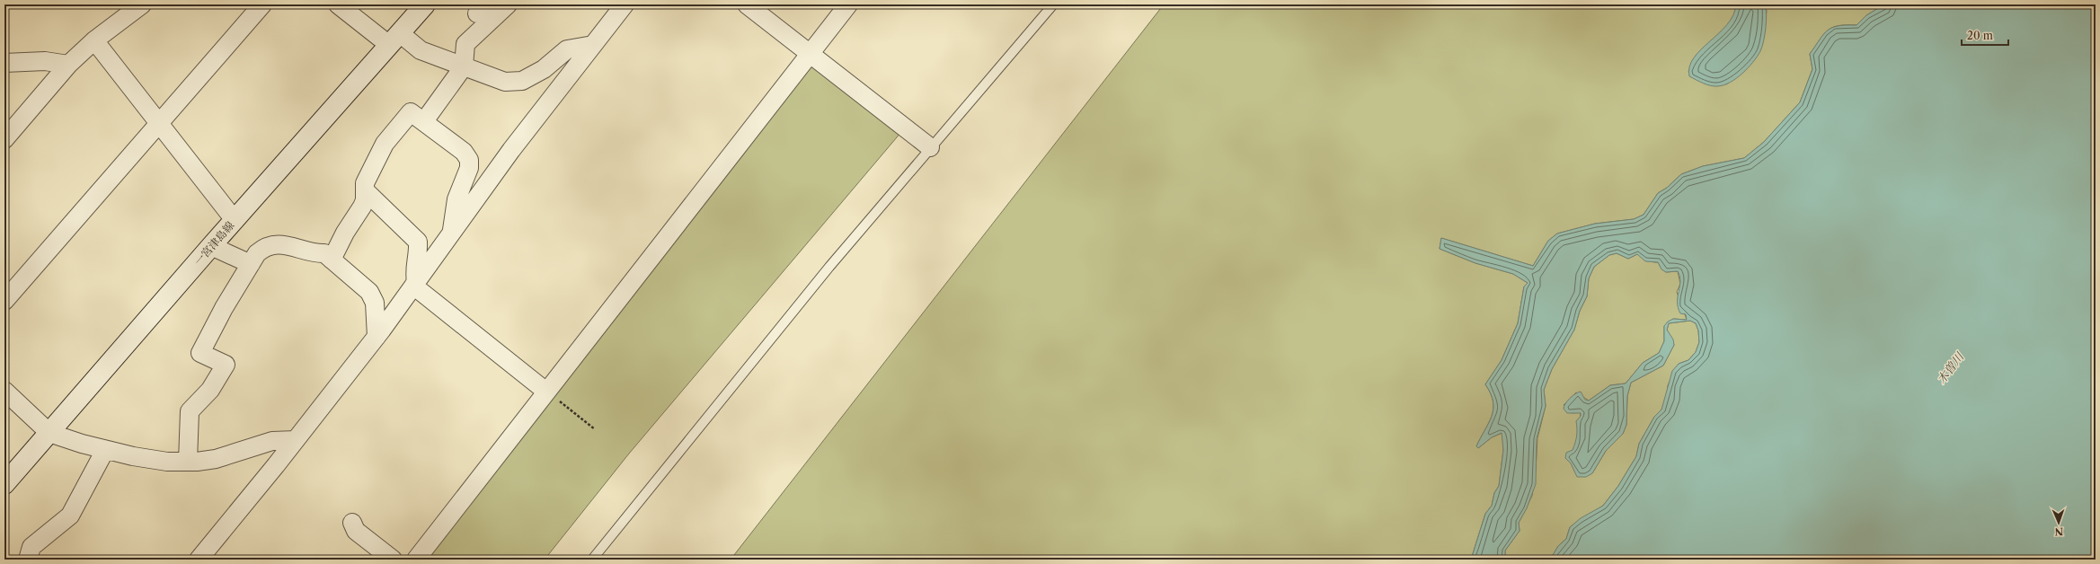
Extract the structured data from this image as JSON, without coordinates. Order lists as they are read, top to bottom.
{
  "streets": {
    "main road": ["一宮津島線"]
  },
  "water": ["木曽川"],
  "scale_bar": "20 m",
  "north": "bottom"
}
